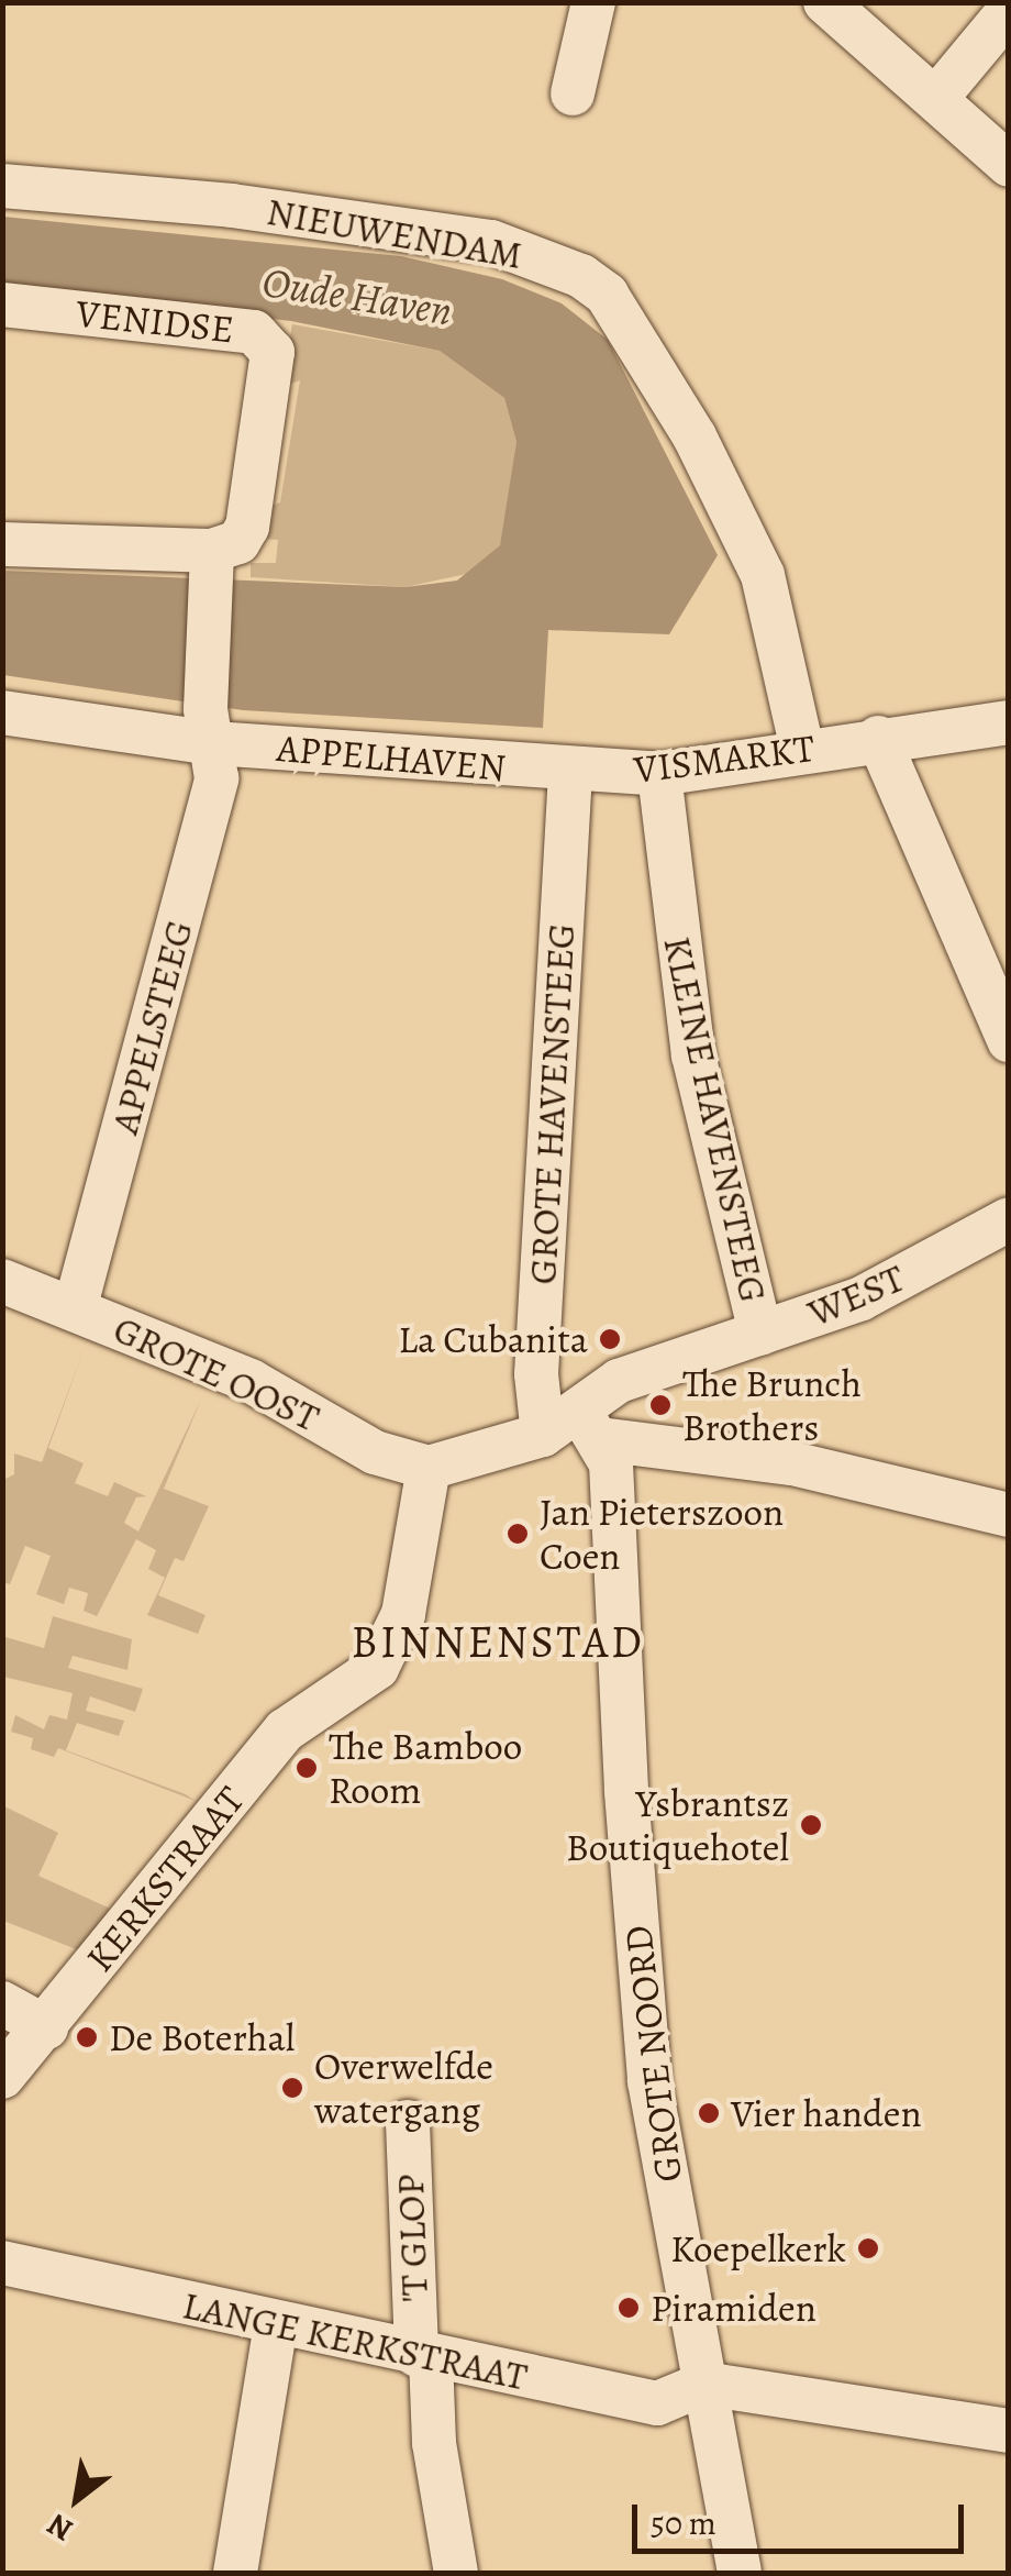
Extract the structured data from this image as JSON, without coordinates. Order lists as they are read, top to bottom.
{
  "streets": {
    "street": [
      "NIEUWENDAM",
      "VENIDSE",
      "APPELHAVEN",
      "VISMARKT",
      "APPELSTEEG",
      "GROTE HAVENSTEEG",
      "KLEINE HAVENSTEEG",
      "WEST",
      "GROTE OOST",
      "KERKSTRAAT",
      "GROTE NOORD",
      "'T GLOP",
      "LANGE KERKSTRAAT"
    ]
  },
  "crossings": [
    ["NIEUWENDAM", "VISMARKT"],
    ["VENIDSE", "APPELSTEEG"],
    ["APPELHAVEN", "VISMARKT"],
    ["APPELHAVEN", "APPELSTEEG"],
    ["APPELHAVEN", "GROTE HAVENSTEEG"],
    ["VISMARKT", "GROTE HAVENSTEEG"],
    ["VISMARKT", "KLEINE HAVENSTEEG"],
    ["APPELSTEEG", "GROTE OOST"],
    ["GROTE HAVENSTEEG", "WEST"],
    ["KLEINE HAVENSTEEG", "WEST"],
    ["WEST", "GROTE OOST"],
    ["WEST", "KERKSTRAAT"],
    ["WEST", "GROTE NOORD"],
    ["GROTE OOST", "KERKSTRAAT"],
    ["GROTE NOORD", "LANGE KERKSTRAAT"],
    ["'T GLOP", "LANGE KERKSTRAAT"]
  ],
  "districts": ["BINNENSTAD"],
  "water": ["Oude Haven"],
  "places": [
    "La Cubanita",
    "The Brunch Brothers",
    "Jan Pieterszoon Coen",
    "The Bamboo Room",
    "Ysbrantsz Boutiquehotel",
    "De Boterhal",
    "Overwelfde watergang",
    "Vier handen",
    "Koepelkerk",
    "Piramiden"
  ],
  "scale_bar": "50 m",
  "north": "bottom left"
}
